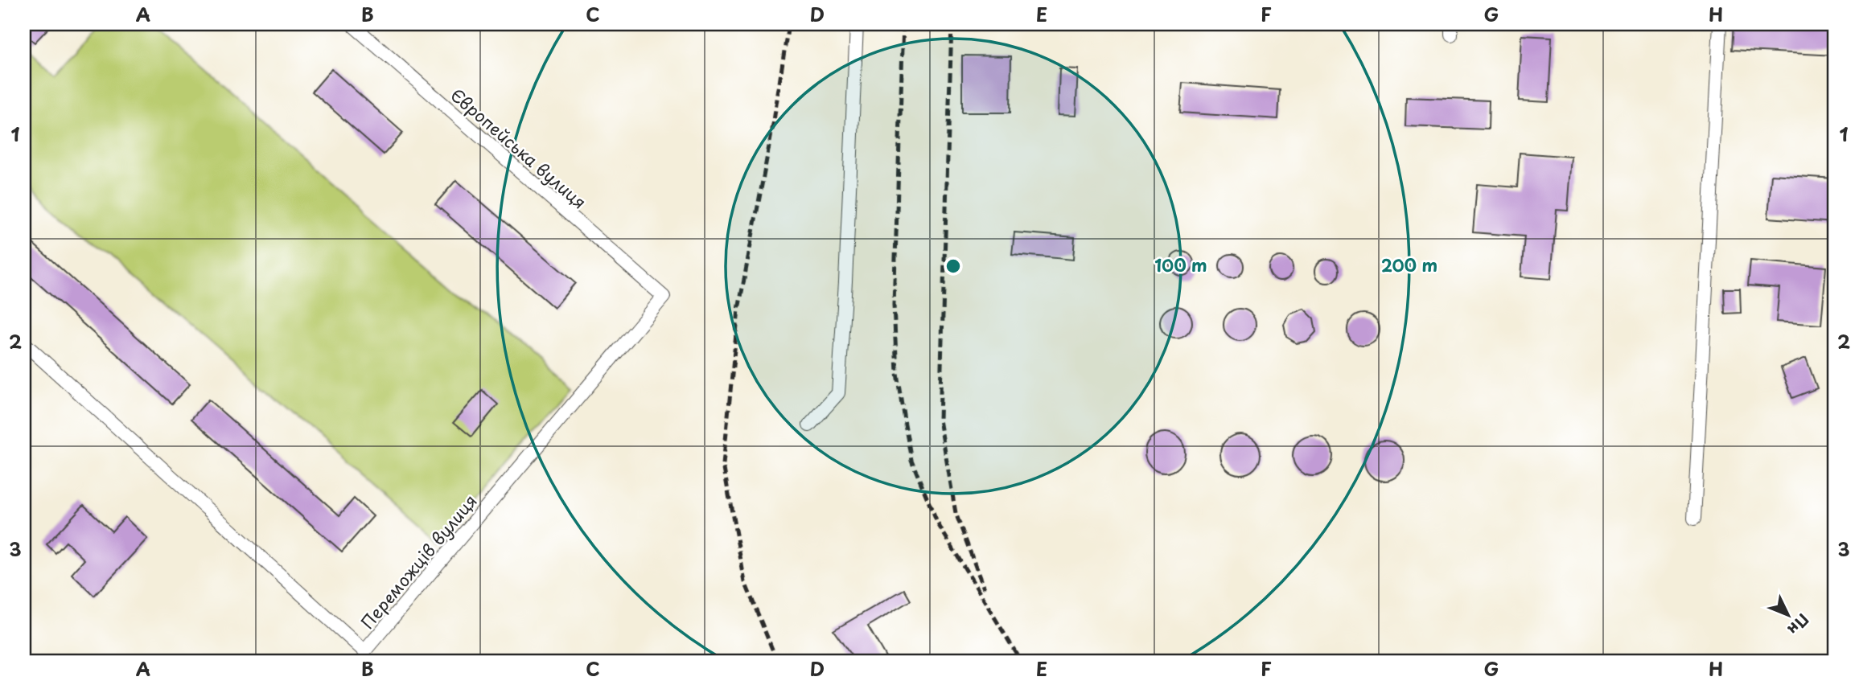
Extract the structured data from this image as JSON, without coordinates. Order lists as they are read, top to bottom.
{
  "streets": {
    "street": ["Європейська вулиця", "Переможців вулиця"]
  },
  "crossings": [
    ["Європейська вулиця", "Переможців вулиця"]
  ],
  "north": "bottom right",
  "grid": {
    "columns": [
      "A",
      "B",
      "C",
      "D",
      "E",
      "F",
      "G",
      "H"
    ],
    "rows": ["1", "2", "3"]
  },
  "rings": ["100 m", "200 m"]
}
